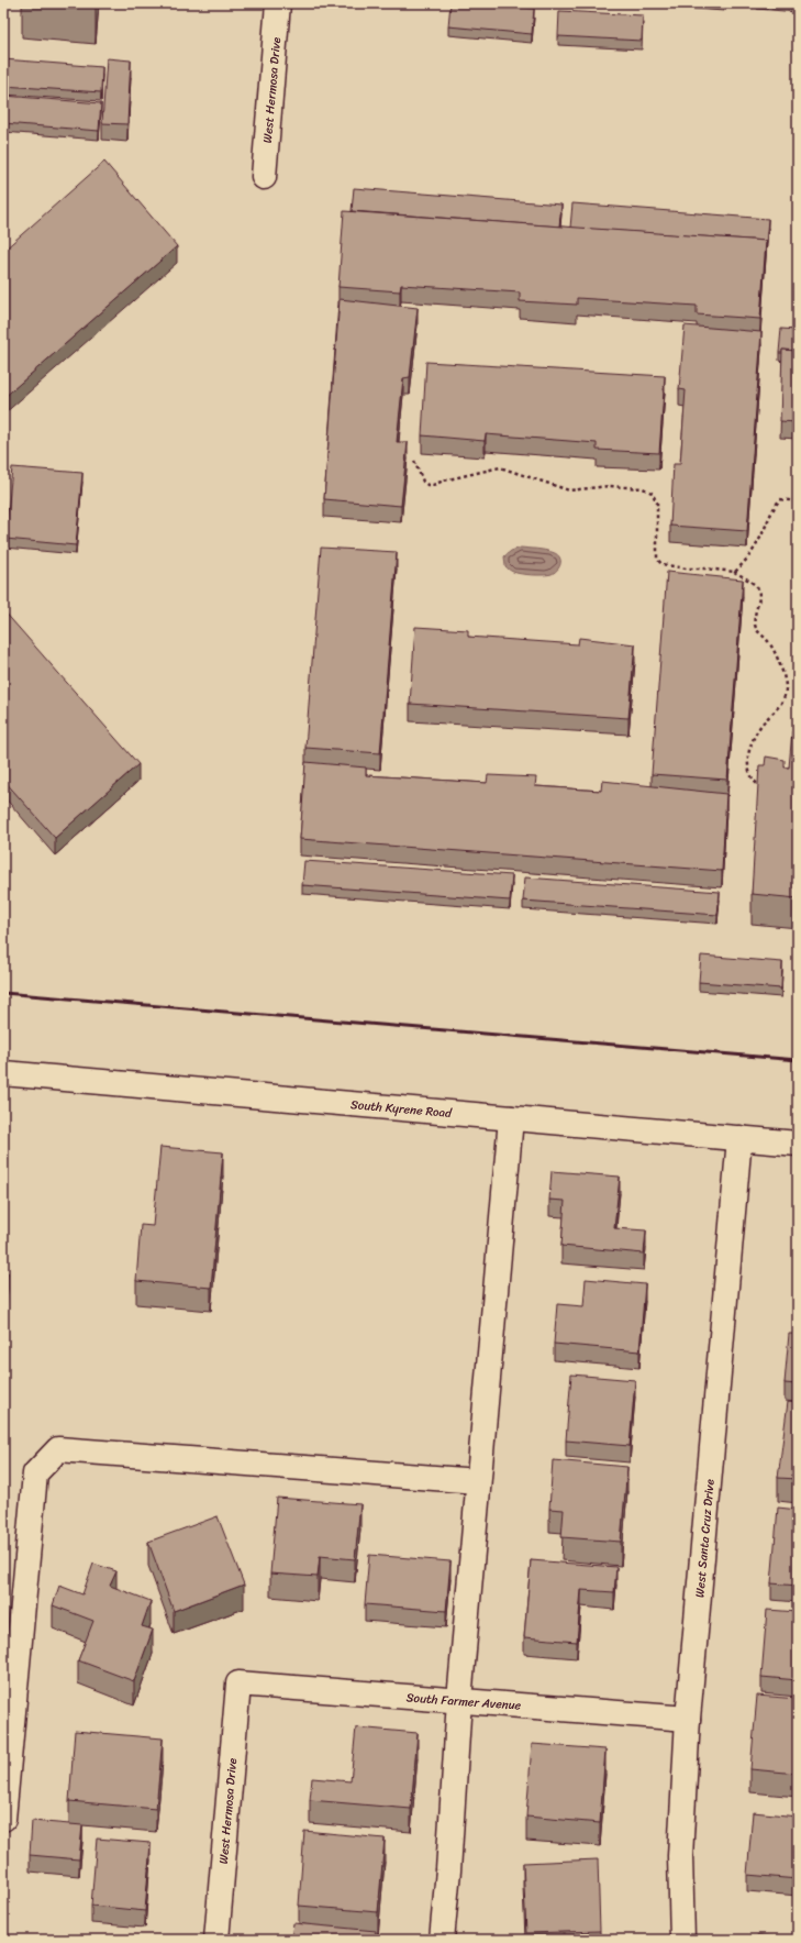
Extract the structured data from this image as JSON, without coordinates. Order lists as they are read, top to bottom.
{
  "streets": {
    "street": [
      "West Hermosa Drive",
      "South Kyrene Road",
      "West Santa Cruz Drive",
      "South Farmer Avenue"
    ]
  },
  "crossings": [
    ["West Hermosa Drive", "South Farmer Avenue"],
    ["South Kyrene Road", "West Santa Cruz Drive"],
    ["West Santa Cruz Drive", "South Farmer Avenue"]
  ]
}
